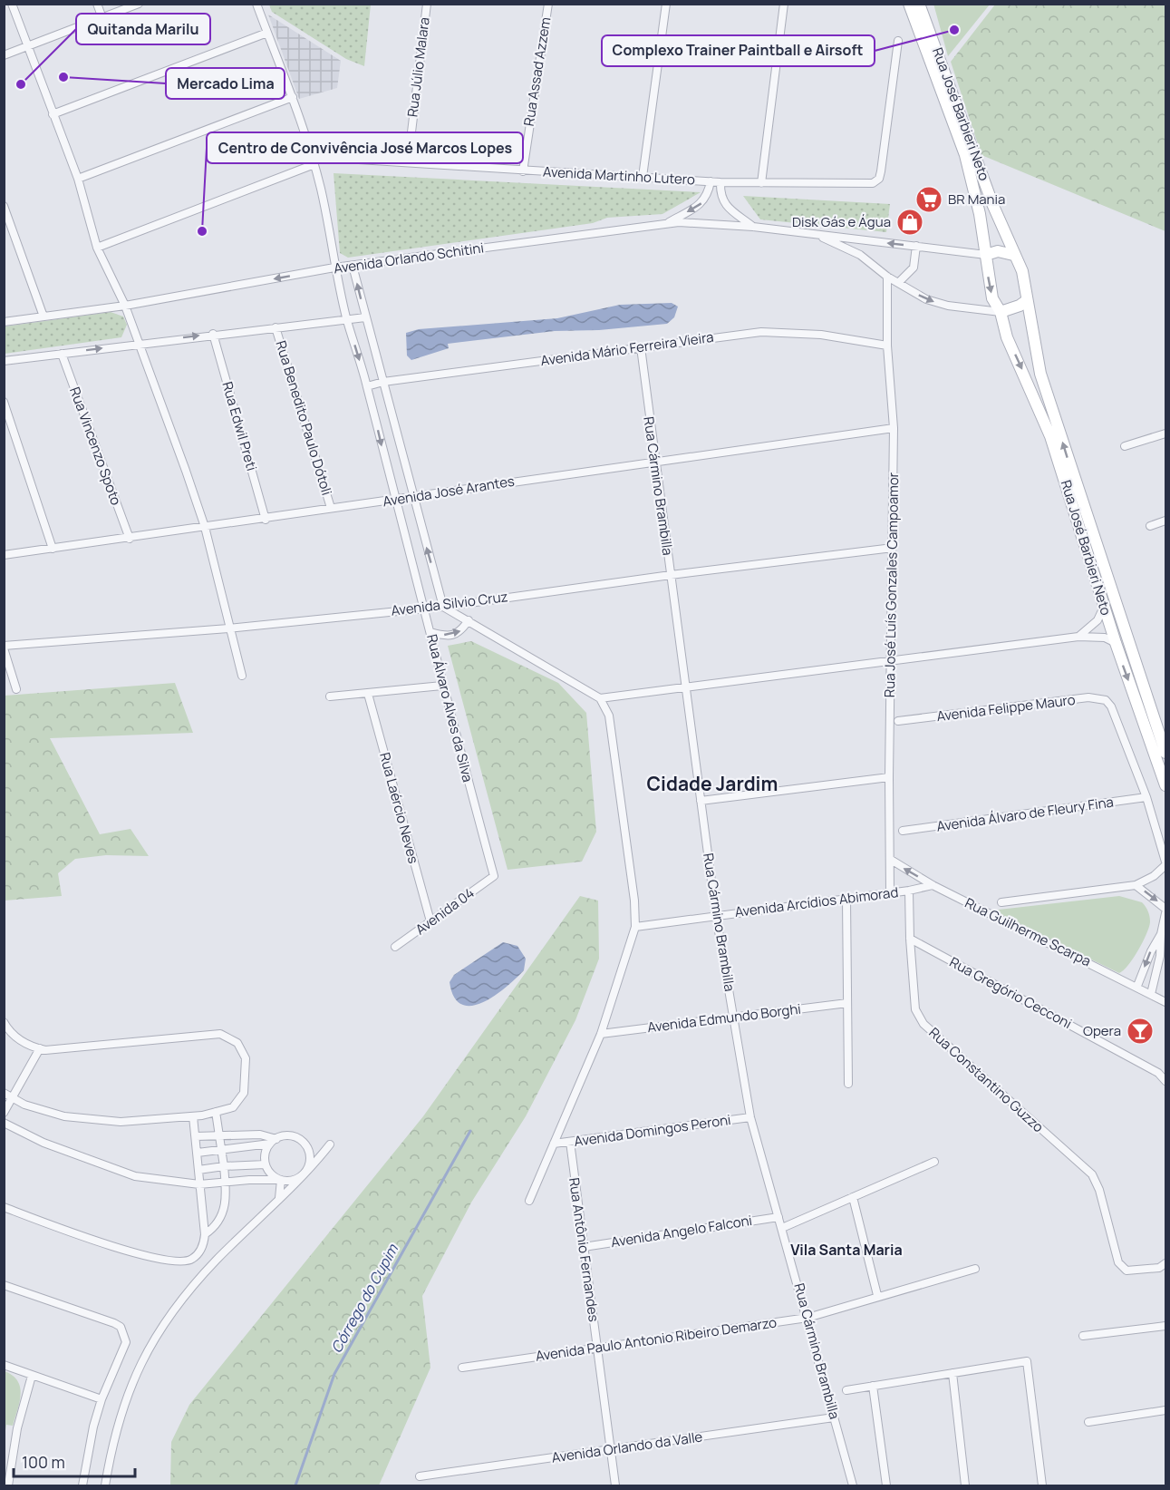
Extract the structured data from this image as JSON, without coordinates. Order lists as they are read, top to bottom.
{
  "streets": {
    "main road": ["Rua José Barbieri Neto"],
    "street": [
      "Rua Júlio Malara",
      "Rua Assad Azzem",
      "Avenida Martinho Lutero",
      "Avenida Orlando Schitini",
      "Avenida Mário Ferreira Vieira",
      "Rua Benedito Paulo Dótoli",
      "Rua Edwil Preti",
      "Rua Vincenzo Spoto",
      "Rua Cármino Brambilla",
      "Avenida José Arantes",
      "Rua José Luís Gonzales Campoamor",
      "Avenida Silvio Cruz",
      "Rua Álvaro Alves da Silva",
      "Avenida Felippe Mauro",
      "Rua Laércio Neves",
      "Avenida Álvaro de Fleury Fina",
      "Avenida Arcídios Abimorad",
      "Avenida 04",
      "Rua Guilherme Scarpa",
      "Rua Gregório Cecconi",
      "Avenida Edmundo Borghi",
      "Rua Constantino Guzzo",
      "Avenida Domingos Peroni",
      "Avenida Angelo Falconi",
      "Rua Antônio Fernandes",
      "Avenida Paulo Antonio Ribeiro Demarzo",
      "Avenida Orlando da Valle"
    ]
  },
  "crossings": [
    ["Rua Júlio Malara", "Avenida Martinho Lutero"],
    ["Rua Assad Azzem", "Avenida Martinho Lutero"],
    ["Rua José Barbieri Neto", "Avenida Orlando Schitini"],
    ["Avenida Orlando Schitini", "Rua José Luís Gonzales Campoamor"],
    ["Avenida Orlando Schitini", "Rua Álvaro Alves da Silva"],
    ["Avenida Mário Ferreira Vieira", "Rua Cármino Brambilla"],
    ["Avenida Mário Ferreira Vieira", "Rua José Luís Gonzales Campoamor"],
    ["Avenida Mário Ferreira Vieira", "Rua Álvaro Alves da Silva"],
    ["Rua Benedito Paulo Dótoli", "Avenida José Arantes"],
    ["Rua Edwil Preti", "Avenida José Arantes"],
    ["Rua Vincenzo Spoto", "Avenida José Arantes"],
    ["Rua Cármino Brambilla", "Avenida José Arantes"],
    ["Rua Cármino Brambilla", "Avenida Silvio Cruz"],
    ["Rua Cármino Brambilla", "Avenida Arcídios Abimorad"],
    ["Rua Cármino Brambilla", "Avenida Edmundo Borghi"],
    ["Rua Cármino Brambilla", "Avenida Domingos Peroni"],
    ["Rua Cármino Brambilla", "Avenida Angelo Falconi"],
    ["Rua Cármino Brambilla", "Avenida Paulo Antonio Ribeiro Demarzo"],
    ["Rua Cármino Brambilla", "Avenida Orlando da Valle"],
    ["Avenida José Arantes", "Rua José Luís Gonzales Campoamor"],
    ["Avenida José Arantes", "Rua Álvaro Alves da Silva"],
    ["Rua José Luís Gonzales Campoamor", "Avenida Silvio Cruz"],
    ["Rua José Luís Gonzales Campoamor", "Avenida Arcídios Abimorad"],
    ["Rua José Luís Gonzales Campoamor", "Rua Guilherme Scarpa"],
    ["Avenida Silvio Cruz", "Rua Álvaro Alves da Silva"],
    ["Rua Álvaro Alves da Silva", "Avenida 04"],
    ["Avenida Felippe Mauro", "Avenida Álvaro de Fleury Fina"],
    ["Rua Laércio Neves", "Avenida 04"],
    ["Avenida Arcídios Abimorad", "Rua Guilherme Scarpa"],
    ["Avenida Arcídios Abimorad", "Rua Constantino Guzzo"],
    ["Rua Gregório Cecconi", "Rua Constantino Guzzo"],
    ["Avenida Domingos Peroni", "Rua Antônio Fernandes"],
    ["Avenida Angelo Falconi", "Rua Antônio Fernandes"],
    ["Rua Antônio Fernandes", "Avenida Paulo Antonio Ribeiro Demarzo"],
    ["Rua Antônio Fernandes", "Avenida Orlando da Valle"]
  ],
  "districts": ["Cidade Jardim", "Vila Santa Maria"],
  "water": ["Córrego do Cupim"],
  "places": {
    "other": [
      "Complexo Trainer Paintball e Airsoft",
      "Mercado Lima",
      "Quitanda Marilu",
      "Centro de Convivência José Marcos Lopes"
    ],
    "supermarket": ["BR Mania"],
    "shop": ["Disk Gás e Água"],
    "bar": ["Opera"]
  },
  "scale_bar": "100 m"
}
